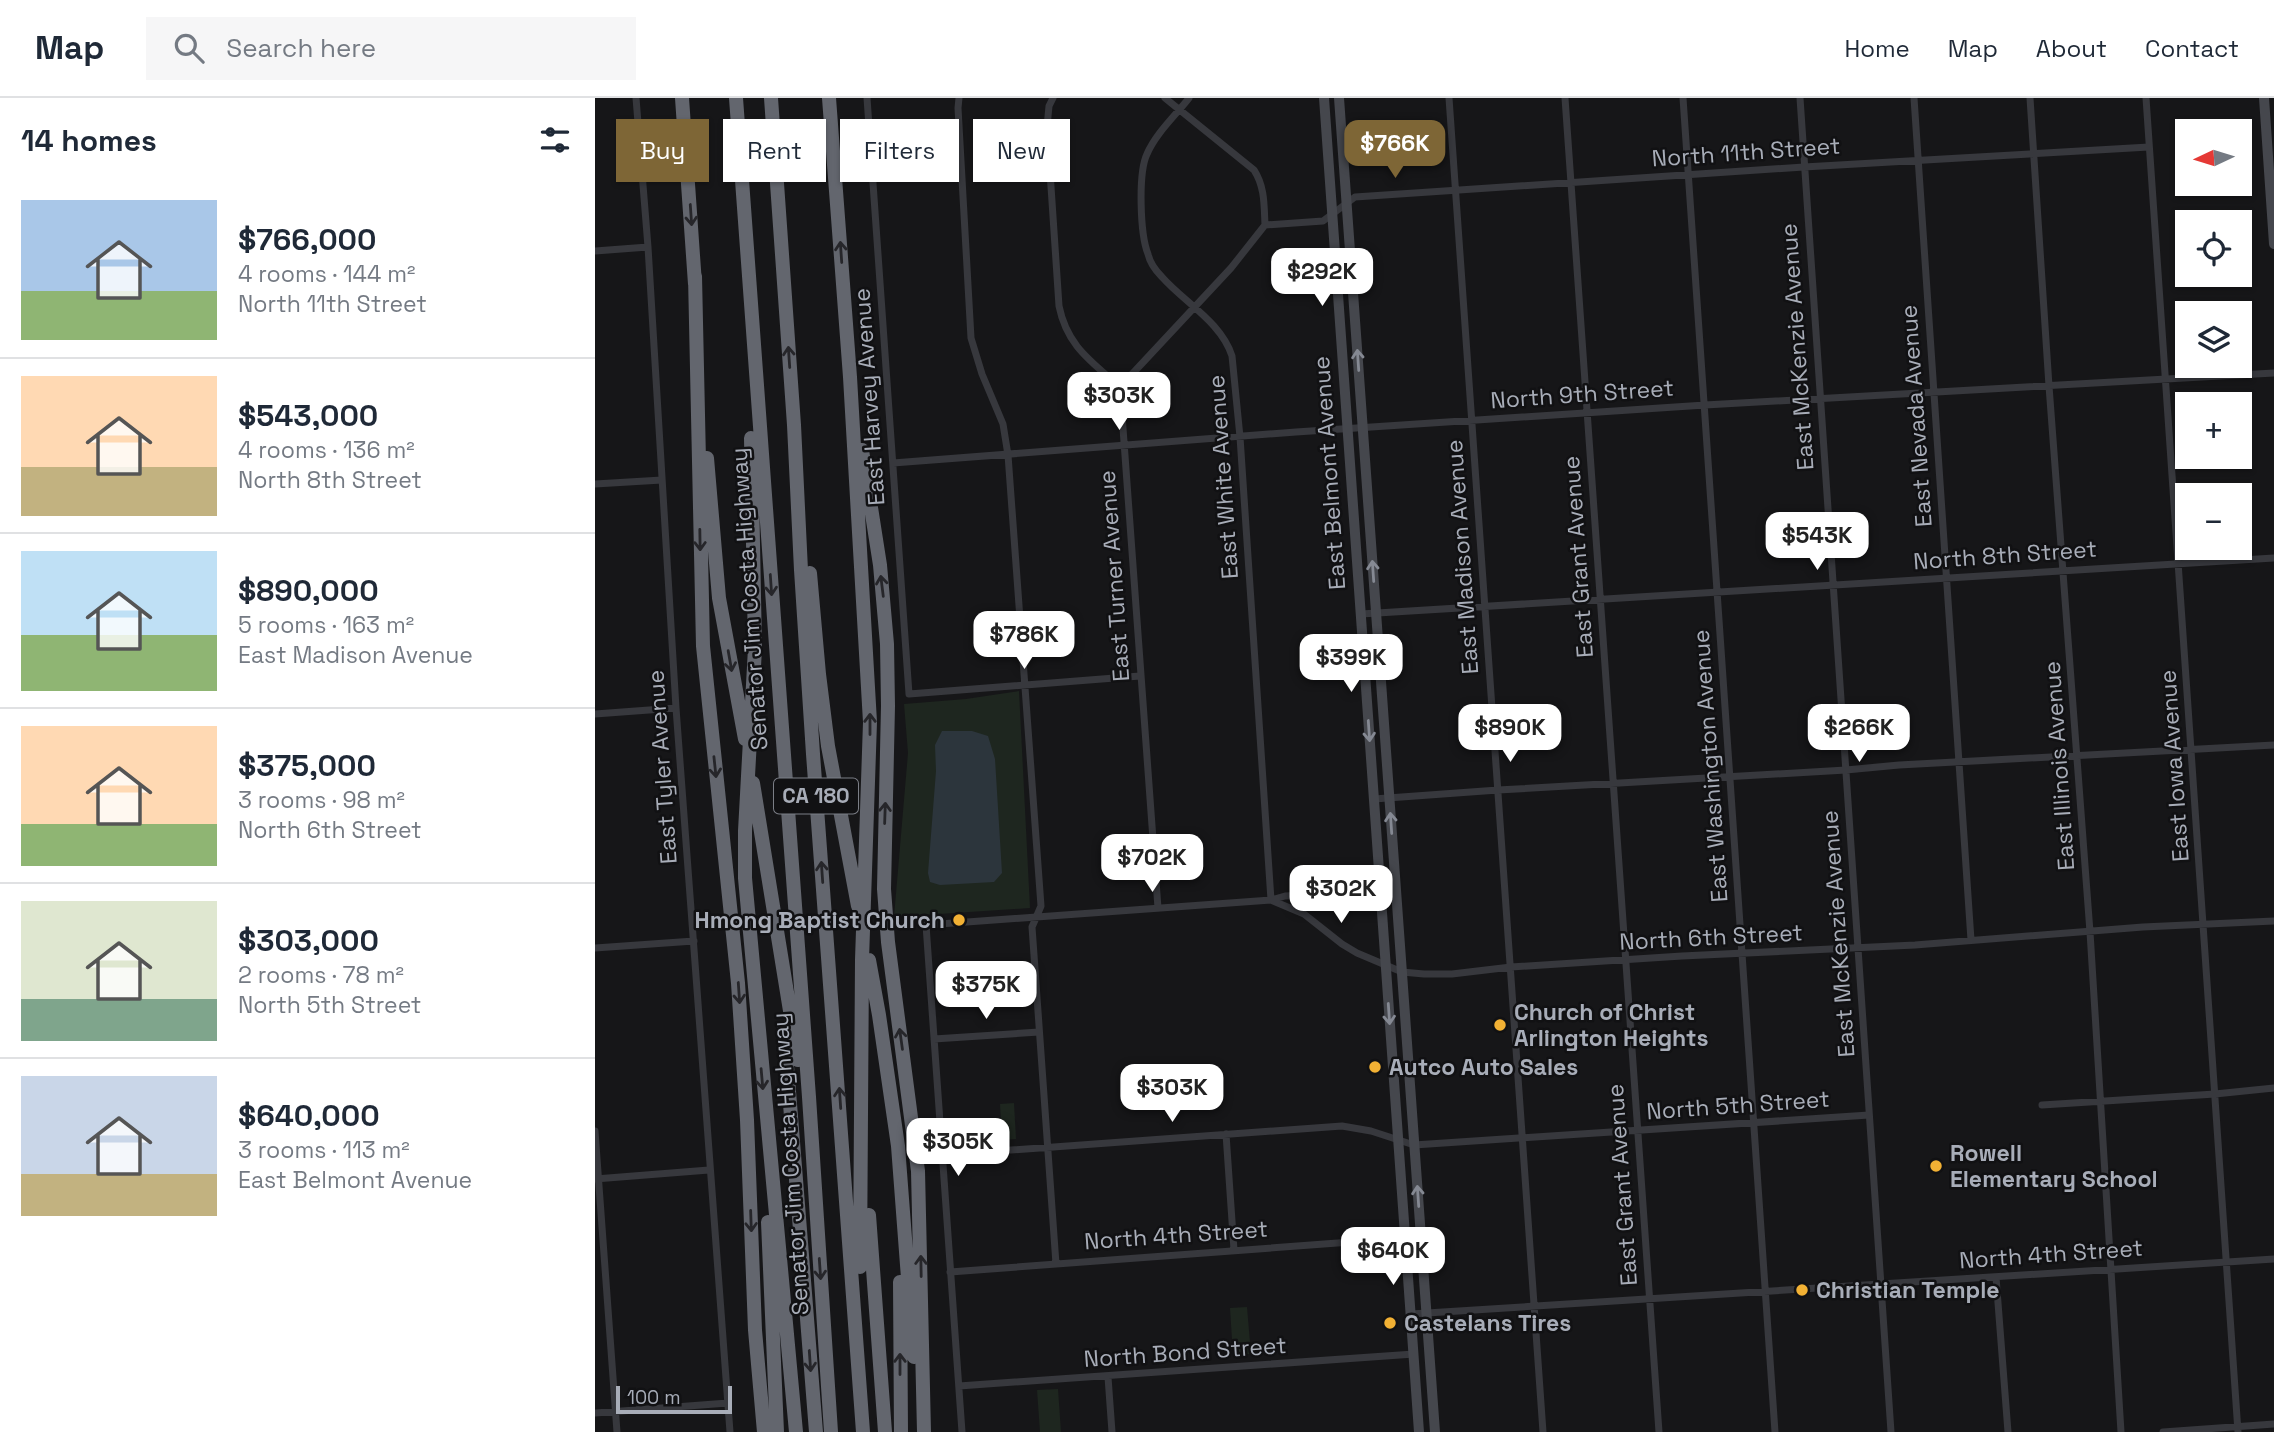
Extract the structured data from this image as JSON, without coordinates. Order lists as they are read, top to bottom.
{
  "streets": {
    "highway": ["Senator Jim Costa Highway", "CA 180"],
    "main road": ["East Belmont Avenue"],
    "street": [
      "North 11th Street",
      "East McKenzie Avenue",
      "North 9th Street",
      "East Harvey Avenue",
      "East Nevada Avenue",
      "East White Avenue",
      "North 8th Street",
      "East Madison Avenue",
      "East Grant Avenue",
      "East Turner Avenue",
      "East Washington Avenue",
      "East Illinois Avenue",
      "East Iowa Avenue",
      "East Tyler Avenue",
      "North 6th Street",
      "North 5th Street",
      "North 4th Street",
      "North Bond Street"
    ]
  },
  "crossings": [
    ["North 11th Street", "East McKenzie Avenue"],
    ["North 11th Street", "East Nevada Avenue"],
    ["North 11th Street", "East Belmont Avenue"],
    ["North 11th Street", "East Madison Avenue"],
    ["North 11th Street", "East Grant Avenue"],
    ["North 11th Street", "East Washington Avenue"],
    ["North 11th Street", "East Illinois Avenue"],
    ["North 11th Street", "East Iowa Avenue"],
    ["East McKenzie Avenue", "North 9th Street"],
    ["East McKenzie Avenue", "North 8th Street"],
    ["East McKenzie Avenue", "North 6th Street"],
    ["East McKenzie Avenue", "North 5th Street"],
    ["East McKenzie Avenue", "North 4th Street"],
    ["North 9th Street", "East Harvey Avenue"],
    ["North 9th Street", "East Nevada Avenue"],
    ["North 9th Street", "East Belmont Avenue"],
    ["North 9th Street", "East White Avenue"],
    ["North 9th Street", "East Madison Avenue"],
    ["North 9th Street", "East Grant Avenue"],
    ["North 9th Street", "East Turner Avenue"],
    ["North 9th Street", "East Washington Avenue"],
    ["North 9th Street", "East Illinois Avenue"],
    ["North 9th Street", "East Iowa Avenue"],
    ["East Nevada Avenue", "North 8th Street"],
    ["East Nevada Avenue", "North 6th Street"],
    ["East Belmont Avenue", "North 8th Street"],
    ["East Belmont Avenue", "North 6th Street"],
    ["East Belmont Avenue", "North 5th Street"],
    ["East Belmont Avenue", "North 4th Street"],
    ["East Belmont Avenue", "North Bond Street"],
    ["North 8th Street", "East Madison Avenue"],
    ["North 8th Street", "East Grant Avenue"],
    ["North 8th Street", "East Washington Avenue"],
    ["North 8th Street", "East Illinois Avenue"],
    ["North 8th Street", "East Iowa Avenue"],
    ["East Madison Avenue", "North 6th Street"],
    ["East Madison Avenue", "North 5th Street"],
    ["East Madison Avenue", "North 4th Street"],
    ["East Grant Avenue", "North 6th Street"],
    ["East Grant Avenue", "North 5th Street"],
    ["East Grant Avenue", "North 4th Street"],
    ["East Washington Avenue", "North 6th Street"],
    ["East Washington Avenue", "North 5th Street"],
    ["East Washington Avenue", "North 4th Street"],
    ["East Illinois Avenue", "North 6th Street"],
    ["East Illinois Avenue", "North 4th Street"],
    ["East Iowa Avenue", "North 6th Street"],
    ["East Iowa Avenue", "North 4th Street"]
  ],
  "places": [
    "Hmong Baptist Church",
    "Church of Christ Arlington Heights",
    "Autco Auto Sales",
    "Rowell Elementary School",
    "Christian Temple",
    "Castelans Tires"
  ],
  "scale_bar": "100 m",
  "north": "left",
  "page": {
    "header": "Map",
    "search": "Search here",
    "nav": [
      "Home",
      "Map",
      "About",
      "Contact"
    ],
    "heading": "14 homes",
    "map_buttons": ["+", "−"],
    "chip": [
      "Buy",
      "Rent",
      "Filters",
      "New"
    ],
    "price": [
      "$766K",
      "$292K",
      "$303K",
      "$543K",
      "$786K",
      "$399K",
      "$890K",
      "$266K",
      "$702K",
      "$302K",
      "$375K",
      "$303K",
      "$305K",
      "$640K"
    ],
    "list": [
      {
        "name": "$766,000",
        "note": "4 rooms · 144 m² · North 11th Street"
      },
      {
        "name": "$543,000",
        "note": "4 rooms · 136 m² · North 8th Street"
      },
      {
        "name": "$890,000",
        "note": "5 rooms · 163 m² · East Madison Avenue"
      },
      {
        "name": "$375,000",
        "note": "3 rooms · 98 m² · North 6th Street"
      },
      {
        "name": "$303,000",
        "note": "2 rooms · 78 m² · North 5th Street"
      },
      {
        "name": "$640,000",
        "note": "3 rooms · 113 m² · East Belmont Avenue"
      }
    ],
    "scale": "100 m"
  }
}
